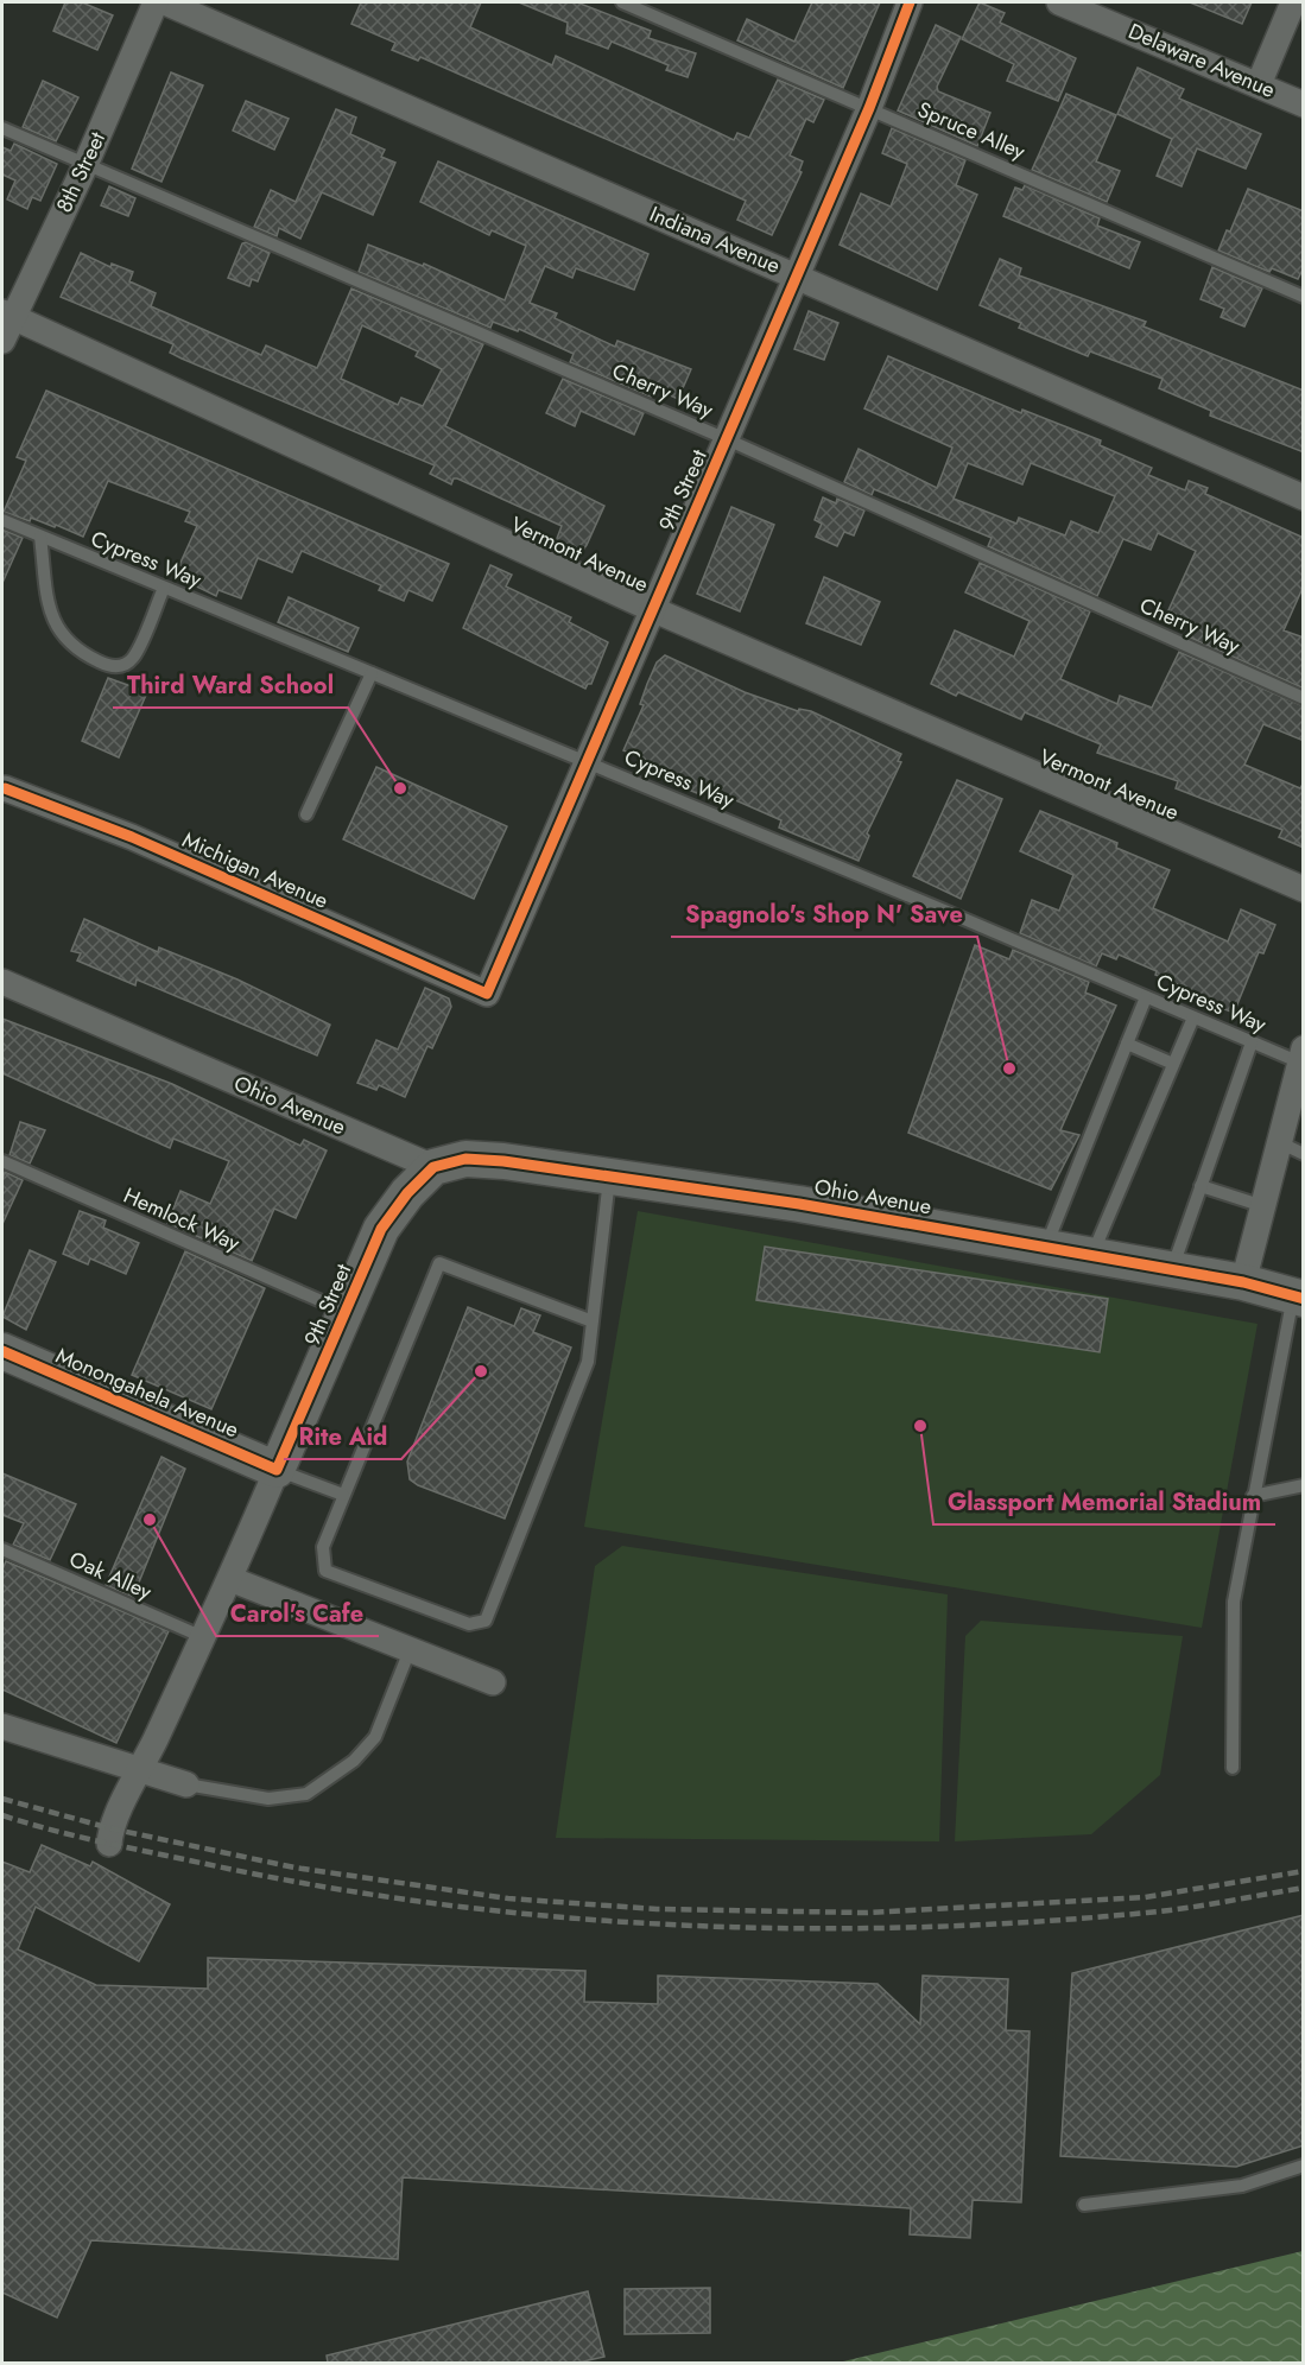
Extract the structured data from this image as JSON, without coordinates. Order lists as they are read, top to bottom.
{
  "streets": {
    "main road": ["9th Street", "Ohio Avenue", "Monongahela Avenue"],
    "street": [
      "Delaware Avenue",
      "8th Street",
      "Indiana Avenue",
      "Vermont Avenue",
      "Michigan Avenue"
    ],
    "lane": [
      "Spruce Alley",
      "Cherry Way",
      "Cypress Way",
      "Hemlock Way",
      "Oak Alley"
    ]
  },
  "crossings": [
    ["Spruce Alley", "9th Street"],
    ["8th Street", "Cherry Way"],
    ["8th Street", "Vermont Avenue"],
    ["Indiana Avenue", "9th Street"],
    ["Cherry Way", "9th Street"],
    ["9th Street", "Vermont Avenue"],
    ["9th Street", "Cypress Way"],
    ["9th Street", "Michigan Avenue"],
    ["9th Street", "Ohio Avenue"],
    ["9th Street", "Hemlock Way"],
    ["9th Street", "Monongahela Avenue"],
    ["9th Street", "Oak Alley"]
  ],
  "places": [
    "Third Ward School",
    "Spagnolo's Shop N' Save",
    "Rite Aid",
    "Glassport Memorial Stadium",
    "Carol's Cafe"
  ]
}
